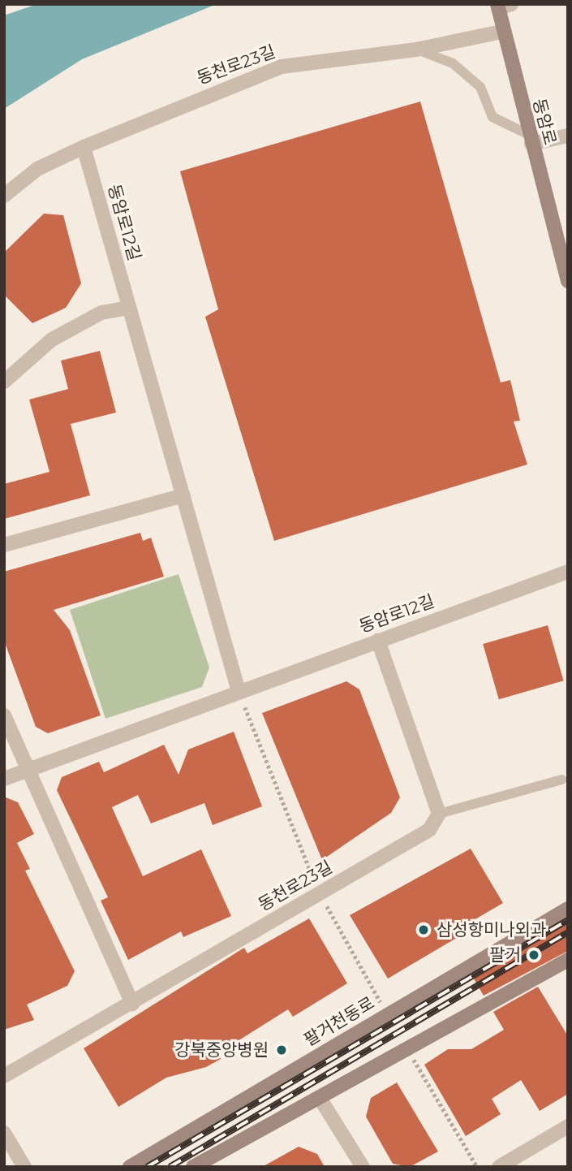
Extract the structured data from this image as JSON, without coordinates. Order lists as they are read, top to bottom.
{
  "streets": {
    "main road": ["동암로", "팔거천동로"],
    "street": ["동천로23길", "동암로12길"]
  },
  "crossings": [
    ["동천로23길", "동암로"],
    ["동천로23길", "동암로12길"]
  ],
  "places": ["삼성항미나외과", "팔거", "강북중앙병원"]
}
